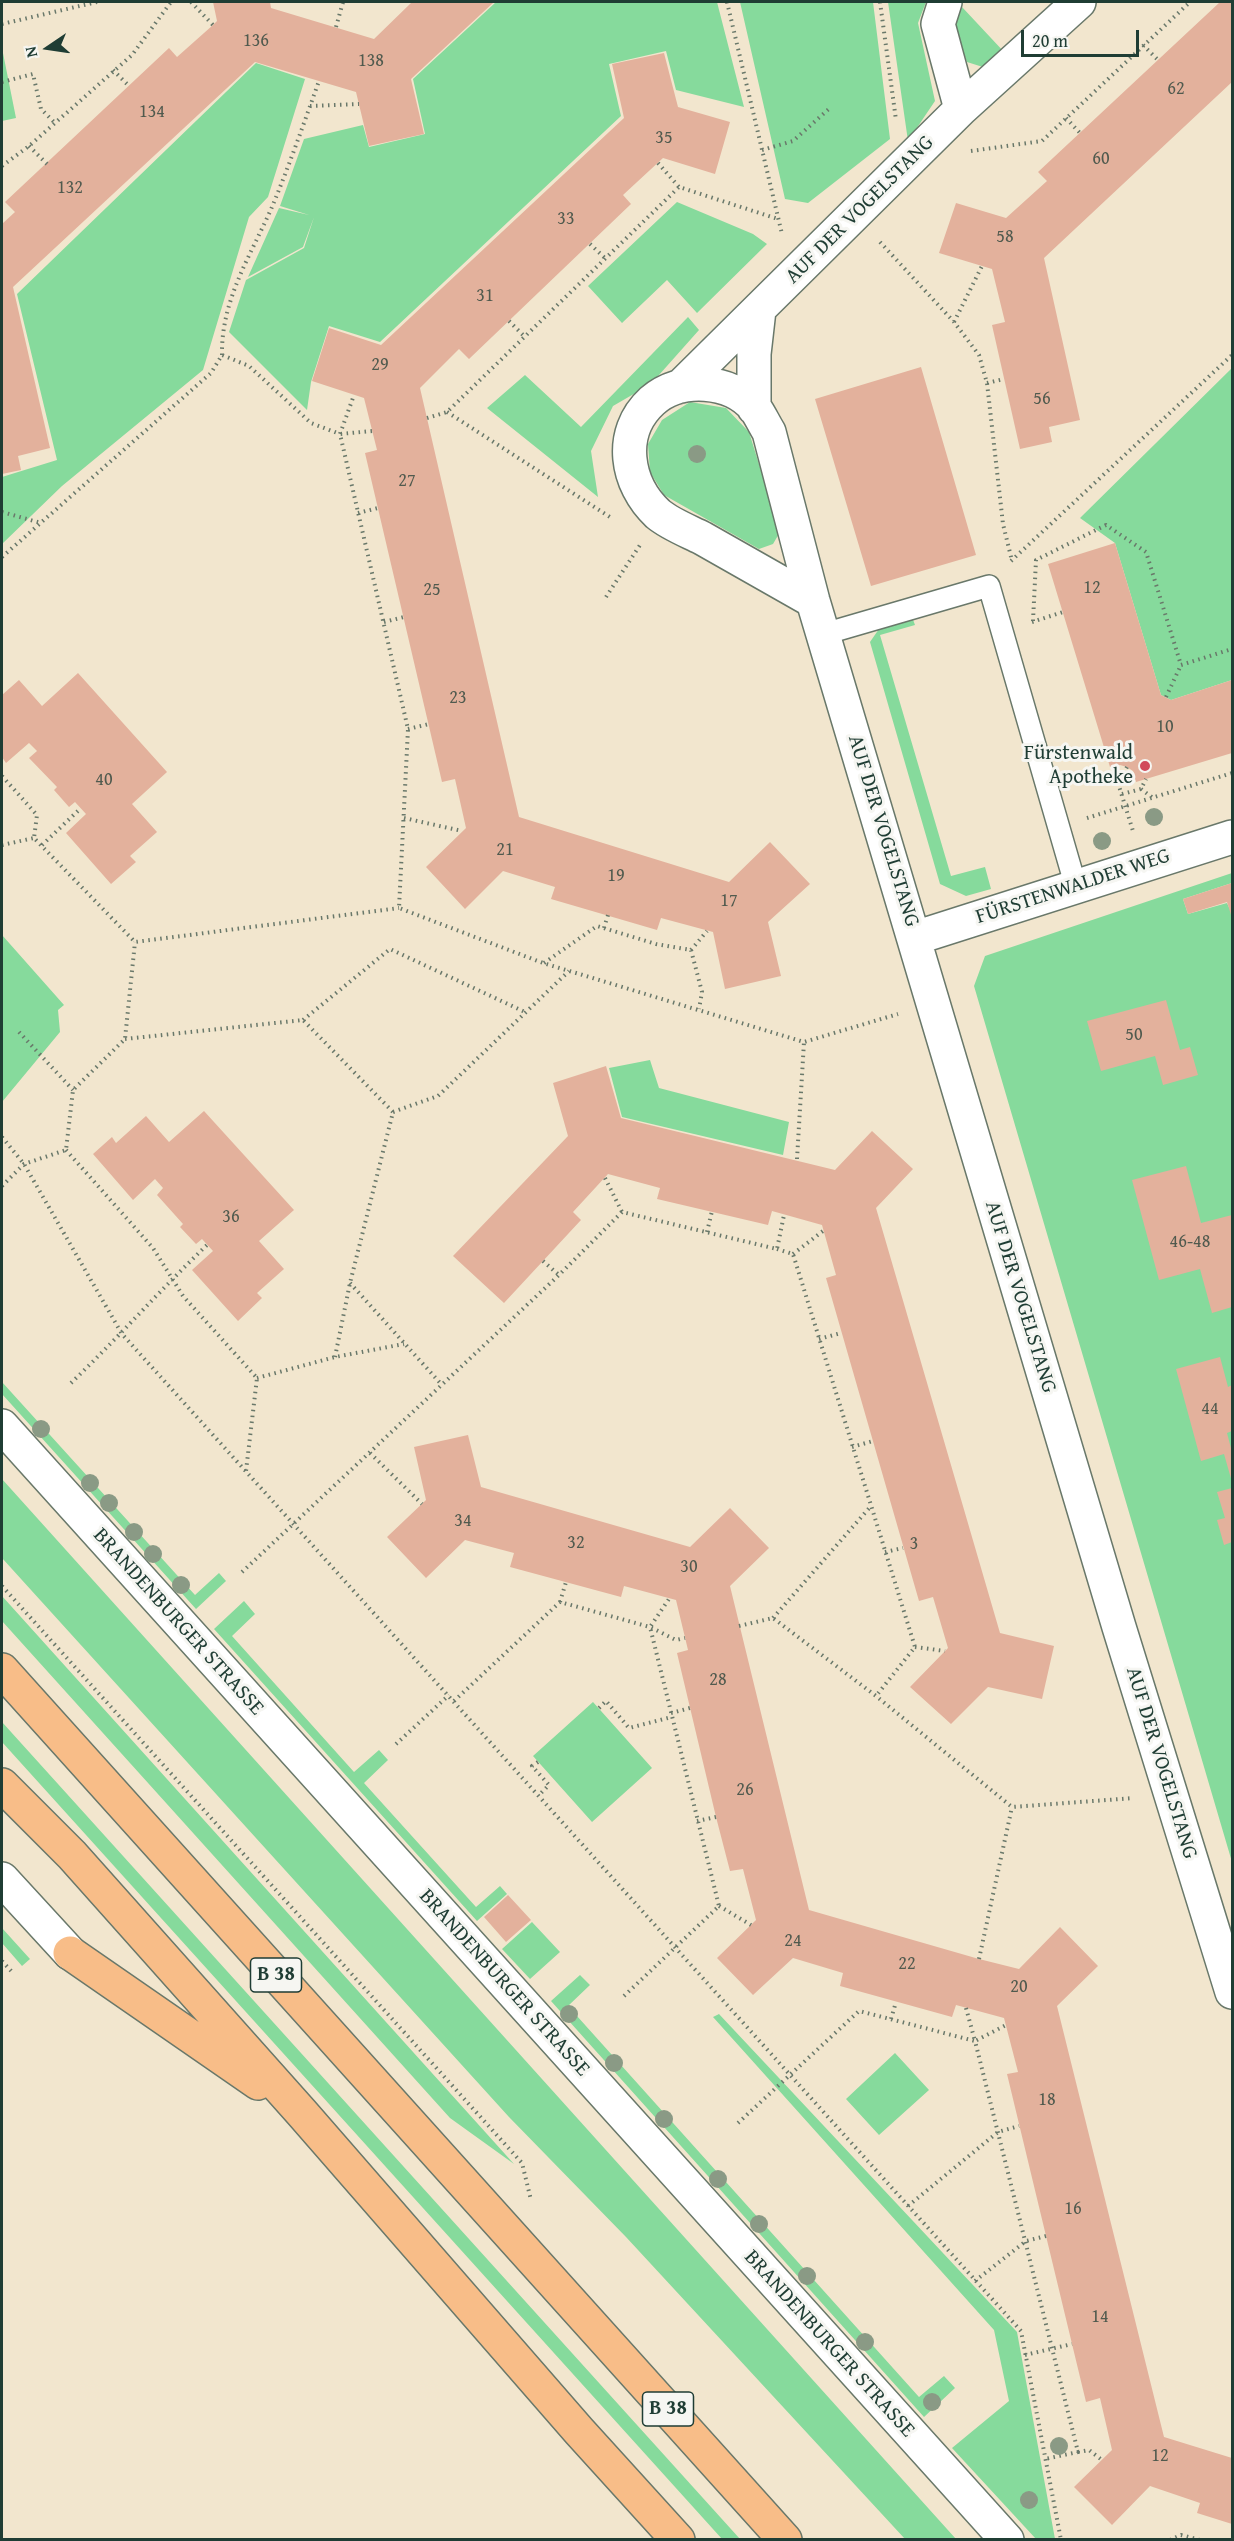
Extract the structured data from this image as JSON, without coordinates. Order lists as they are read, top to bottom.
{
  "streets": {
    "highway": ["B 38"],
    "street": ["AUF DER VOGELSTANG", "FÜRSTENWALDER WEG", "BRANDENBURGER STRASSE"]
  },
  "crossings": [
    ["AUF DER VOGELSTANG", "FÜRSTENWALDER WEG"]
  ],
  "places": ["Fürstenwald Apotheke"],
  "house_numbers": [
    "136",
    "138",
    "62",
    "134",
    "35",
    "60",
    "132",
    "33",
    "58",
    "31",
    "29",
    "56",
    "27",
    "12",
    "25",
    "23",
    "10",
    "40",
    "21",
    "19",
    "17",
    "50",
    "36",
    "46-48",
    "44",
    "34",
    "32",
    "3",
    "30",
    "28",
    "26",
    "24",
    "22",
    "20",
    "18",
    "16",
    "14",
    "12"
  ],
  "scale_bar": "20 m",
  "north": "left"
}
